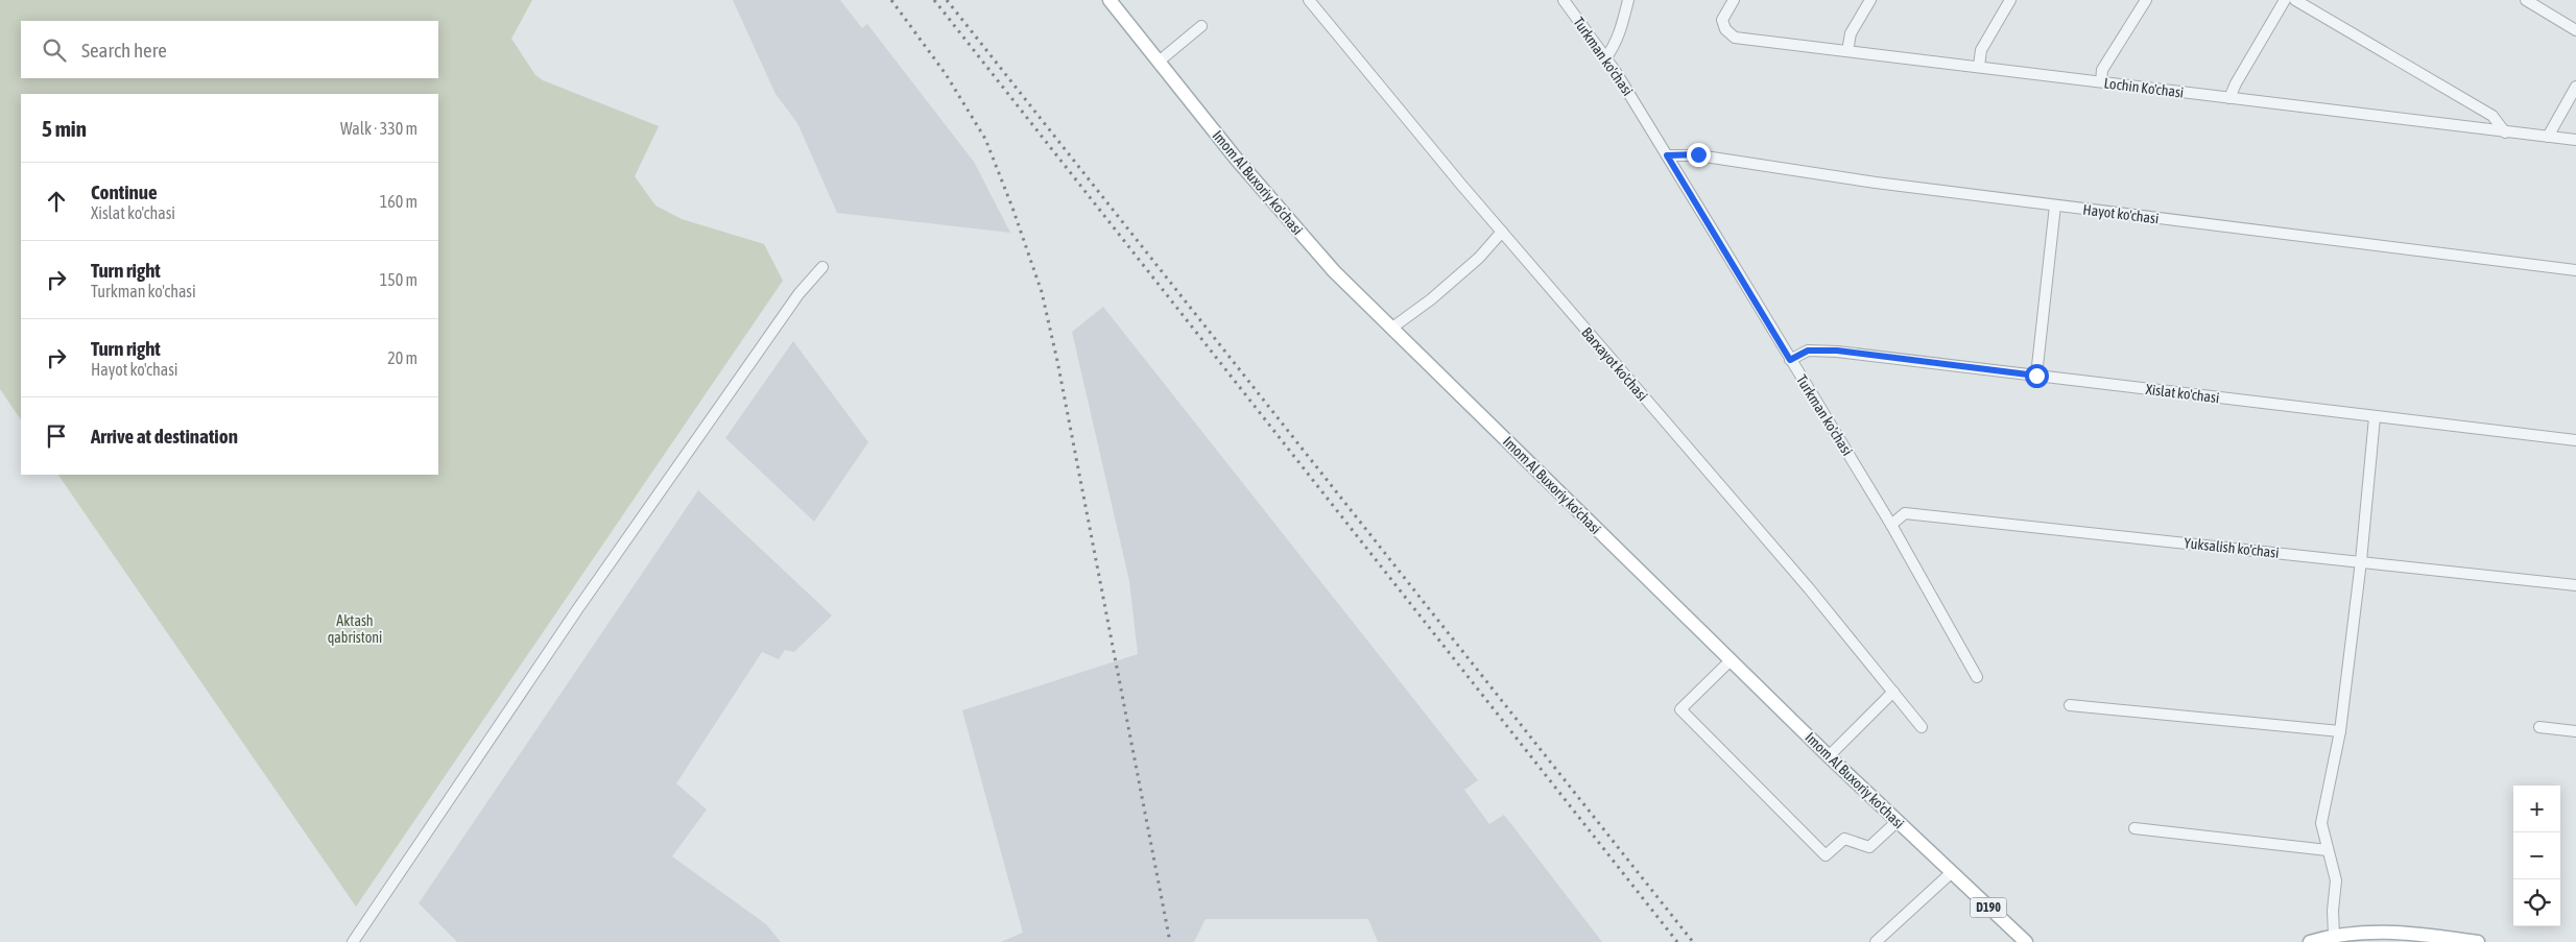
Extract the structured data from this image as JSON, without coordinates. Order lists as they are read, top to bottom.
{
  "streets": {
    "main road": ["Imom Al Buxoriy ko'chasi", "D190"],
    "street": [
      "Turkman ko'chasi",
      "Lochin Ko'chasi",
      "Hayot ko'chasi",
      "Barxayot ko'chasi",
      "Xislat ko'chasi",
      "Yuksalish ko'chasi"
    ]
  },
  "crossings": [
    ["Turkman ko'chasi", "Hayot ko'chasi"],
    ["Turkman ko'chasi", "Xislat ko'chasi"],
    ["Turkman ko'chasi", "Yuksalish ko'chasi"]
  ],
  "parks": ["Aktash qabristoni"],
  "page": {
    "search": "Search here",
    "heading": ["5 min", "Walk · 330 m"],
    "list": [
      ["Continue", "Xislat ko'chasi", "160 m"],
      ["Turn right", "Turkman ko'chasi", "150 m"],
      ["Turn right", "Hayot ko'chasi", "20 m"],
      "Arrive at destination"
    ],
    "map_buttons": ["+", "−"]
  }
}
